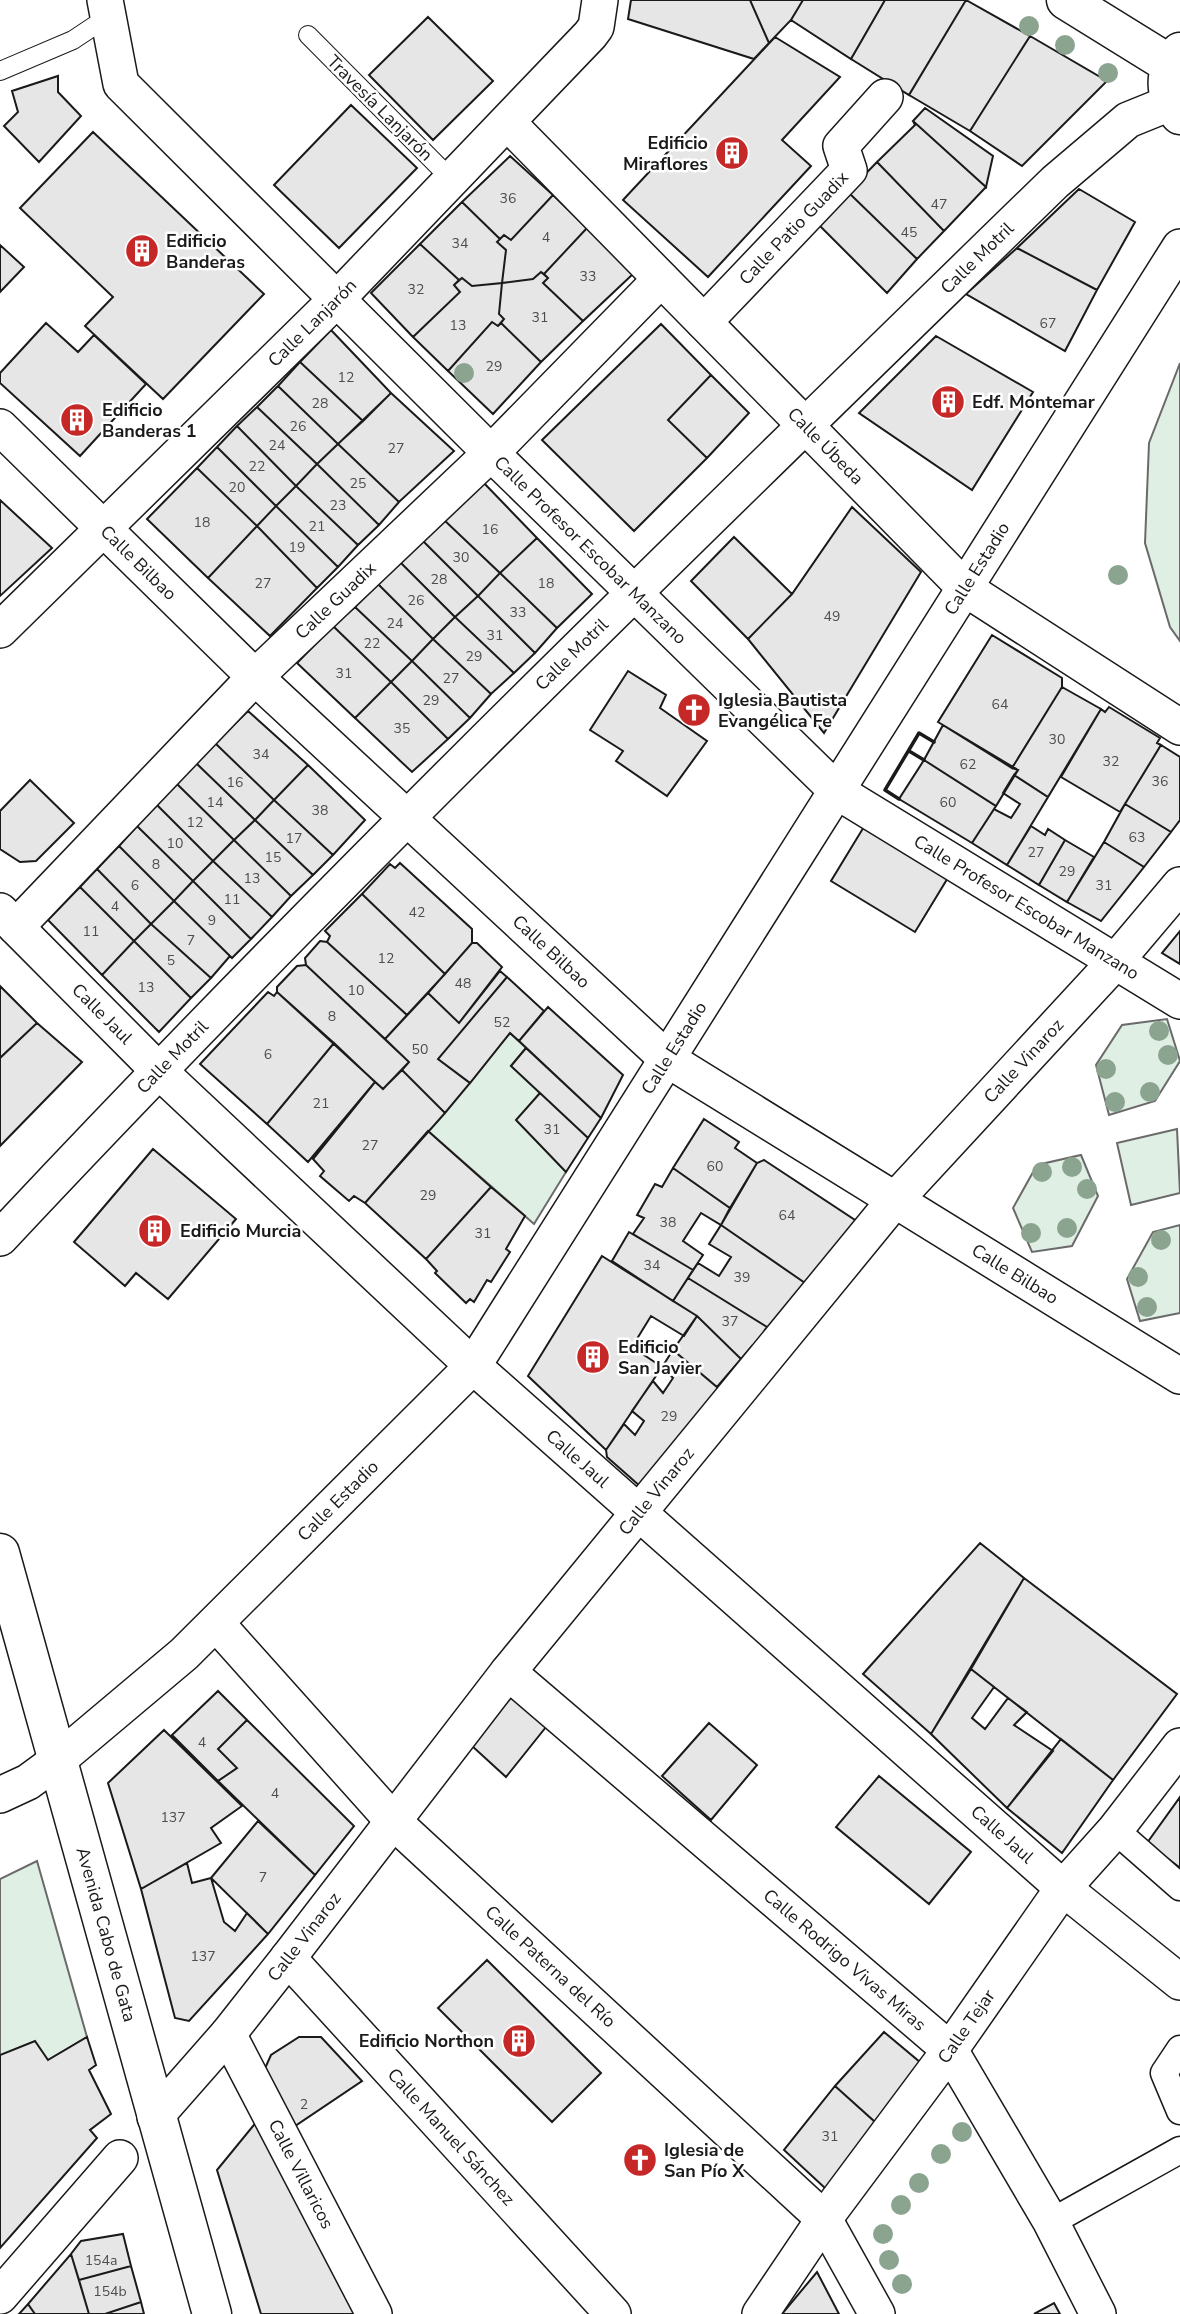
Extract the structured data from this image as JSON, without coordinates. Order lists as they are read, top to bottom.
{
  "streets": {
    "main road": ["Avenida Cabo de Gata"],
    "street": [
      "Calle Patio Guadix",
      "Calle Motril",
      "Calle Lanjarón",
      "Calle Úbeda",
      "Calle Profesor Escobar Manzano",
      "Calle Bilbao",
      "Calle Estadio",
      "Calle Guadix",
      "Calle Jaul",
      "Calle Vinaroz",
      "Calle Rodrigo Vivas Miras",
      "Calle Paterna del Río",
      "Calle Tejar",
      "Calle Manuel Sánchez",
      "Calle Villaricos"
    ],
    "lane": ["Travesía Lanjarón"]
  },
  "crossings": [
    ["Travesía Lanjarón", "Calle Lanjarón"],
    ["Calle Patio Guadix", "Calle Úbeda"],
    ["Calle Motril", "Calle Úbeda"],
    ["Calle Motril", "Calle Profesor Escobar Manzano"],
    ["Calle Motril", "Calle Bilbao"],
    ["Calle Motril", "Calle Jaul"],
    ["Calle Lanjarón", "Calle Úbeda"],
    ["Calle Lanjarón", "Calle Profesor Escobar Manzano"],
    ["Calle Lanjarón", "Calle Bilbao"],
    ["Calle Úbeda", "Calle Estadio"],
    ["Calle Úbeda", "Calle Guadix"],
    ["Calle Profesor Escobar Manzano", "Calle Estadio"],
    ["Calle Profesor Escobar Manzano", "Calle Guadix"],
    ["Calle Profesor Escobar Manzano", "Calle Vinaroz"],
    ["Calle Bilbao", "Calle Estadio"],
    ["Calle Bilbao", "Calle Guadix"],
    ["Calle Bilbao", "Calle Vinaroz"],
    ["Calle Estadio", "Calle Jaul"],
    ["Calle Estadio", "Avenida Cabo de Gata"],
    ["Calle Estadio", "Calle Paterna del Río"],
    ["Calle Guadix", "Calle Jaul"],
    ["Calle Jaul", "Calle Vinaroz"],
    ["Calle Jaul", "Calle Tejar"],
    ["Calle Vinaroz", "Avenida Cabo de Gata"],
    ["Calle Vinaroz", "Calle Rodrigo Vivas Miras"],
    ["Calle Vinaroz", "Calle Paterna del Río"],
    ["Calle Vinaroz", "Calle Manuel Sánchez"],
    ["Calle Vinaroz", "Calle Villaricos"],
    ["Calle Rodrigo Vivas Miras", "Calle Tejar"],
    ["Calle Paterna del Río", "Calle Tejar"]
  ],
  "places": {
    "building": [
      "Edificio Miraflores",
      "Edificio Banderas",
      "Edf. Montemar",
      "Edificio Banderas 1",
      "Edificio Murcia",
      "Edificio San Javier",
      "Edificio Northon"
    ],
    "church": ["Iglesia Bautista Evangélica Fe", "Iglesia de San Pío X"]
  },
  "house_numbers": [
    "36",
    "47",
    "45",
    "4",
    "34",
    "33",
    "32",
    "31",
    "67",
    "13",
    "29",
    "12",
    "28",
    "26",
    "24",
    "27",
    "22",
    "25",
    "20",
    "23",
    "18",
    "21",
    "16",
    "19",
    "30",
    "28",
    "27",
    "18",
    "26",
    "33",
    "49",
    "24",
    "31",
    "22",
    "29",
    "31",
    "27",
    "29",
    "64",
    "35",
    "30",
    "34",
    "32",
    "62",
    "36",
    "16",
    "14",
    "60",
    "38",
    "12",
    "63",
    "17",
    "10",
    "27",
    "15",
    "8",
    "29",
    "13",
    "6",
    "31",
    "11",
    "4",
    "42",
    "9",
    "11",
    "7",
    "12",
    "5",
    "48",
    "13",
    "10",
    "8",
    "52",
    "50",
    "6",
    "21",
    "31",
    "27",
    "60",
    "29",
    "64",
    "38",
    "31",
    "34",
    "39",
    "37",
    "29",
    "4",
    "4",
    "137",
    "7",
    "137",
    "2",
    "31",
    "154a",
    "154b"
  ]
}
